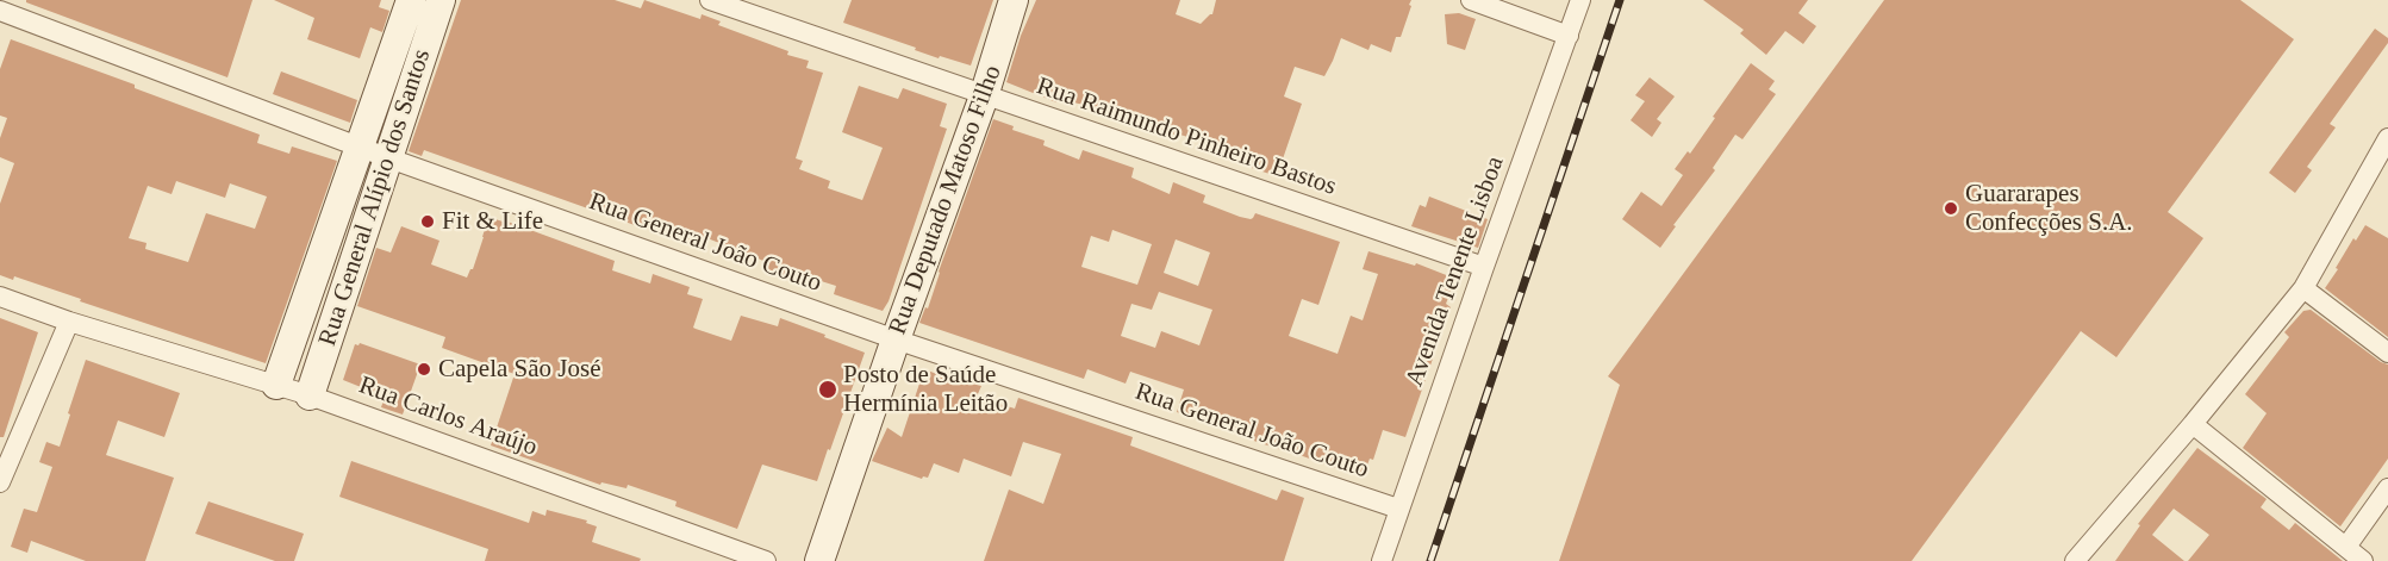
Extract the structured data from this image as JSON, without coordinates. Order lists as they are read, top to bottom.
{
  "streets": {
    "street": [
      "Rua Raimundo Pinheiro Bastos",
      "Rua General Alípio dos Santos",
      "Rua Deputado Matoso Filho",
      "Rua General João Couto",
      "Avenida Tenente Lisboa",
      "Rua Carlos Araújo"
    ]
  },
  "crossings": [
    ["Rua Raimundo Pinheiro Bastos", "Rua Deputado Matoso Filho"],
    ["Rua Raimundo Pinheiro Bastos", "Avenida Tenente Lisboa"],
    ["Rua General Alípio dos Santos", "Rua General João Couto"],
    ["Rua General Alípio dos Santos", "Rua Carlos Araújo"],
    ["Rua Deputado Matoso Filho", "Rua General João Couto"],
    ["Rua General João Couto", "Avenida Tenente Lisboa"]
  ],
  "places": [
    "Guararapes Confecções S.A.",
    "Fit & Life",
    "Capela São José",
    "Posto de Saúde Hermínia Leitão"
  ]
}
